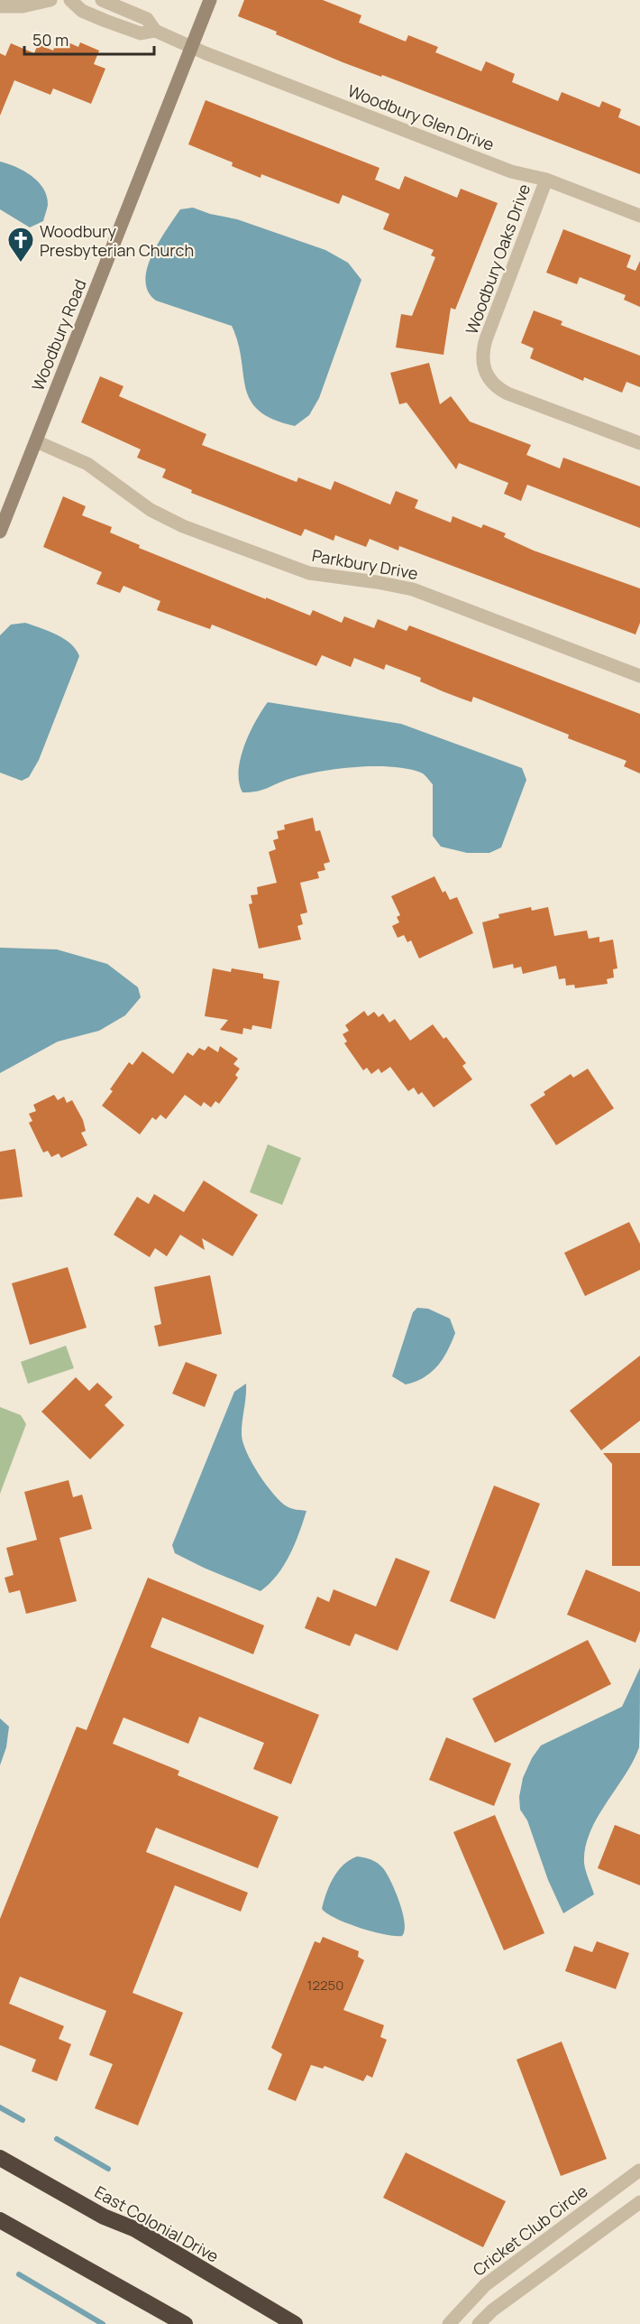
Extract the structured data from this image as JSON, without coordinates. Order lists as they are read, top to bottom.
{
  "streets": {
    "highway": ["East Colonial Drive"],
    "street": [
      "Woodbury Glen Drive",
      "Woodbury Oaks Drive",
      "Woodbury Road",
      "Parkbury Drive",
      "Cricket Club Circle"
    ]
  },
  "crossings": [
    ["Woodbury Glen Drive", "Woodbury Oaks Drive"],
    ["Woodbury Glen Drive", "Woodbury Road"],
    ["Woodbury Road", "Parkbury Drive"]
  ],
  "places": {
    "church": ["Woodbury Presbyterian Church"]
  },
  "house_numbers": ["12250"],
  "scale_bar": "50 m"
}
